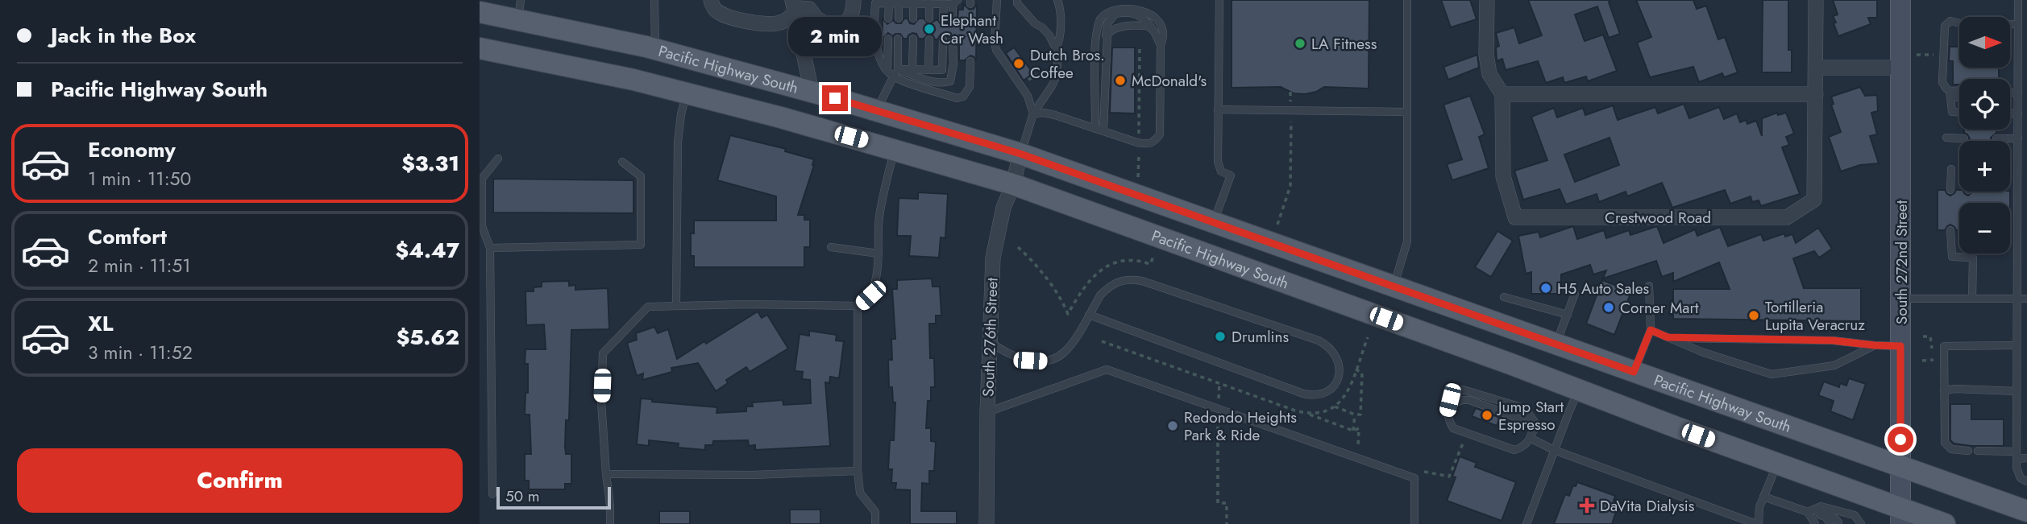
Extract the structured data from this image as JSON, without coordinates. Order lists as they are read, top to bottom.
{
  "streets": {
    "main road": ["Pacific Highway South", "South 272nd Street"],
    "street": ["Crestwood Road", "South 276th Street"]
  },
  "crossings": [
    ["Pacific Highway South", "South 272nd Street"],
    ["Pacific Highway South", "South 276th Street"]
  ],
  "places": {
    "other": [
      "Elephant Car Wash",
      "LA Fitness",
      "Dutch Bros. Coffee",
      "McDonald's",
      "H5 Auto Sales",
      "Corner Mart",
      "Tortilleria Lupita Veracruz",
      "Drumlins",
      "Jump Start Espresso",
      "Redondo Heights Park & Ride"
    ],
    "health": ["DaVita Dialysis"]
  },
  "scale_bar": "50 m",
  "north": "right",
  "page": {
    "banner": ["Jack in the Box", "Pacific Highway South"],
    "map_buttons": ["+", "−"],
    "bubble": "2 min",
    "list": [
      {
        "name": "Economy",
        "note": "1 min · 11:50",
        "value": "$3.31"
      },
      {
        "name": "Comfort",
        "note": "2 min · 11:51",
        "value": "$4.47"
      },
      {
        "name": "XL",
        "note": "3 min · 11:52",
        "value": "$5.62"
      }
    ],
    "buttons": "Confirm",
    "scale": "50 m"
  }
}
